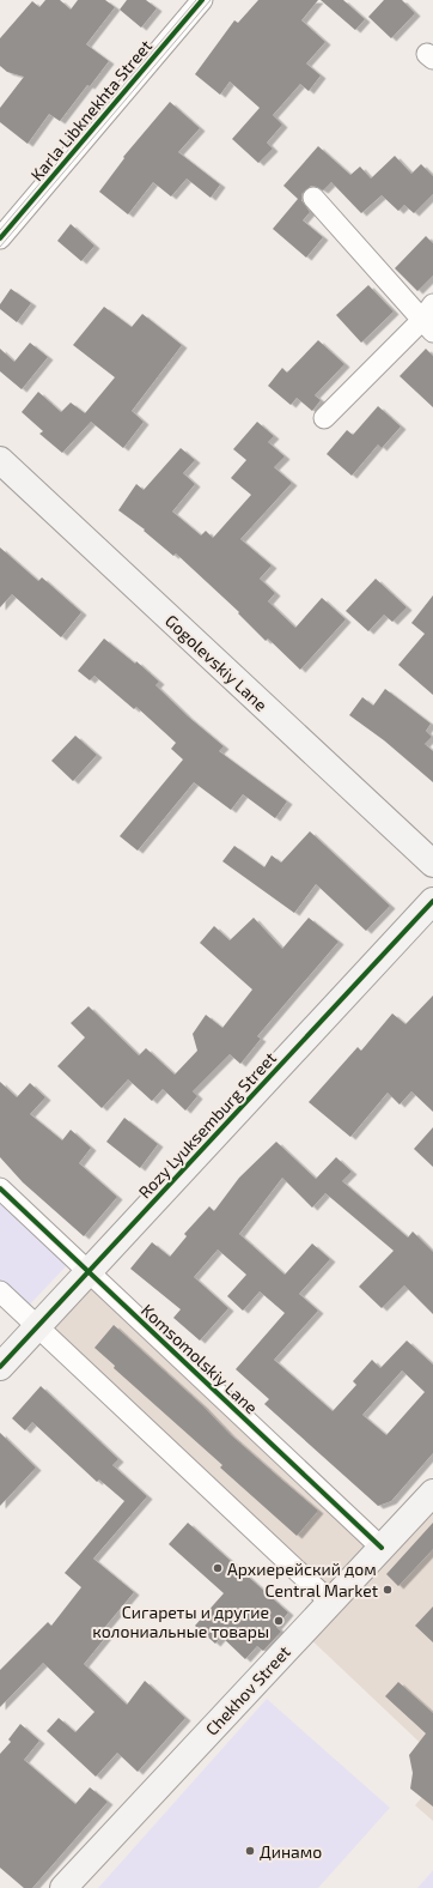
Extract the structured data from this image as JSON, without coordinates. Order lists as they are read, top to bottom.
{
  "streets": {
    "main road": ["Gogolevskiy Lane", "Rozy Lyuksemburg Street", "Chekhov Street"],
    "street": ["Karla Libknekhta Street", "Komsomolskiy Lane"]
  },
  "crossings": [
    ["Rozy Lyuksemburg Street", "Komsomolskiy Lane"],
    ["Komsomolskiy Lane", "Chekhov Street"]
  ],
  "places": [
    "Архиерейский дом",
    "Central Market",
    "Сигареты и другие колониальные товары",
    "Динамо"
  ]
}
